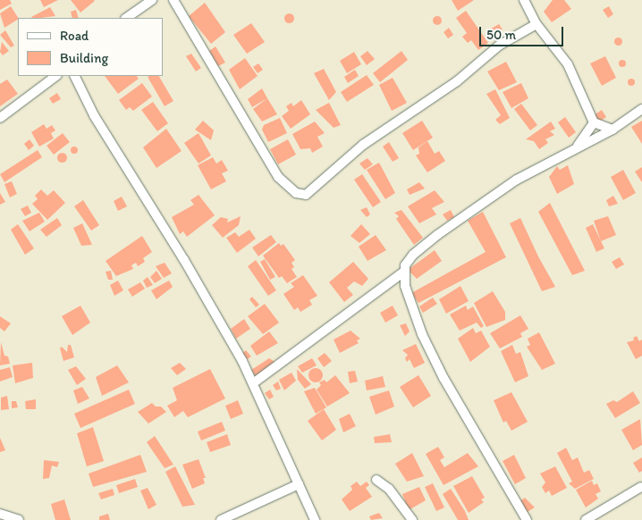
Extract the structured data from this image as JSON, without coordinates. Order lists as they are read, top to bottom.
{
  "legend": ["Road", "Building"],
  "scale_bar": "50 m"
}
